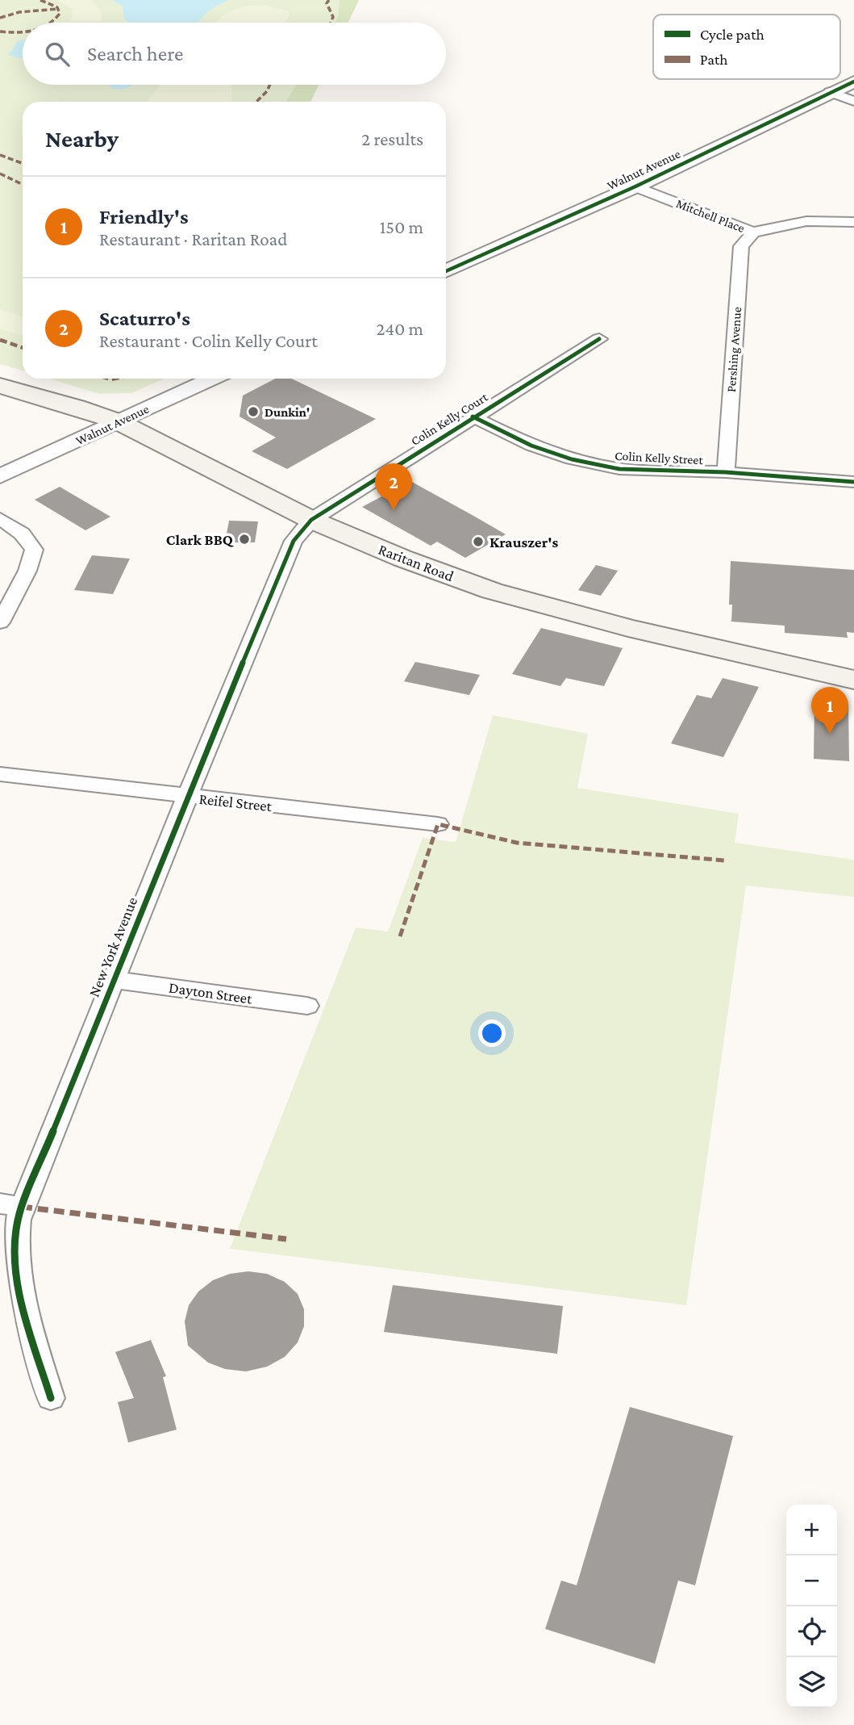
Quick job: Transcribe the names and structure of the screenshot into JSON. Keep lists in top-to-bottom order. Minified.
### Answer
{"streets":{"main road":["Raritan Road"],"street":["Walnut Avenue","Mitchell Place","Pershing Avenue","Colin Kelly Court","Colin Kelly Street","Reifel Street","New York Avenue","Dayton Street"]},"crossings":[["Walnut Avenue","Mitchell Place"],["Walnut Avenue","Raritan Road"],["Mitchell Place","Pershing Avenue"],["Pershing Avenue","Colin Kelly Street"],["Colin Kelly Court","Colin Kelly Street"],["Colin Kelly Court","Raritan Road"],["Colin Kelly Court","New York Avenue"],["Raritan Road","New York Avenue"],["Reifel Street","New York Avenue"],["New York Avenue","Dayton Street"]],"places":["Dunkin'","Clark BBQ","Krauszer's"],"legend":["Cycle path","Path"],"page":{"search":"Search here","heading":["Nearby","2 results"],"list":[{"mark":"1","name":"Friendly's","note":"Restaurant · Raritan Road","value":"150 m"},{"mark":"2","name":"Scaturro's","note":"Restaurant · Colin Kelly Court","value":"240 m"}],"pins":["2","1"],"map_buttons":["+","−"]}}
